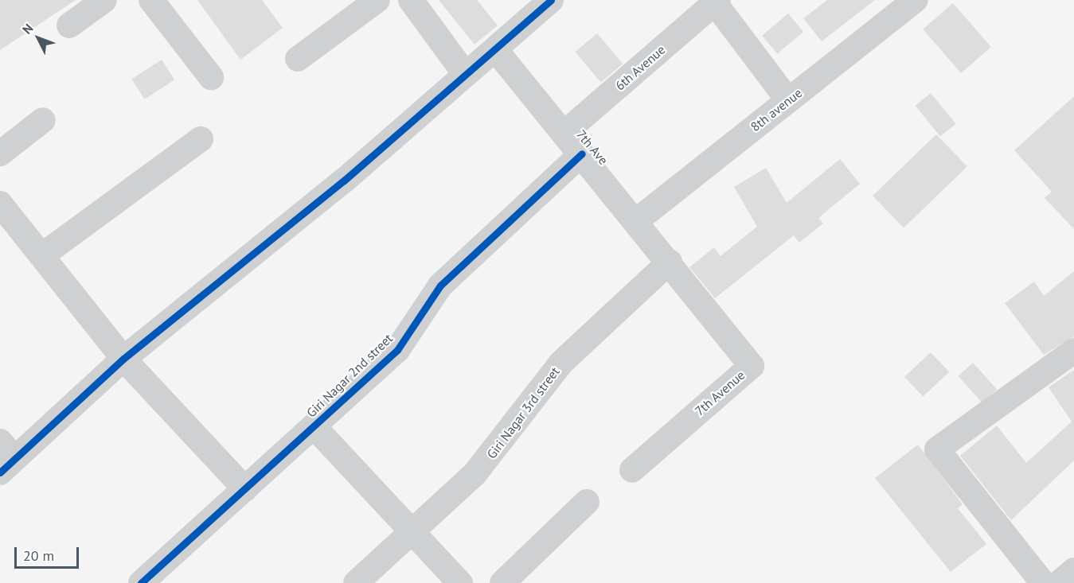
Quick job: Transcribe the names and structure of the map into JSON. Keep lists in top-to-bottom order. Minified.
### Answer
{"streets":{"street":["6th Avenue","8th avenue","7th Ave","Giri Nagar 2nd street","7th Avenue","Giri Nagar 3rd street"]},"crossings":[["6th Avenue","7th Ave"],["8th avenue","7th Ave"],["7th Ave","Giri Nagar 2nd street"],["7th Ave","7th Avenue"],["7th Ave","Giri Nagar 3rd street"],["7th Avenue","Giri Nagar 3rd street"]],"scale_bar":"20 m","north":"top left"}
